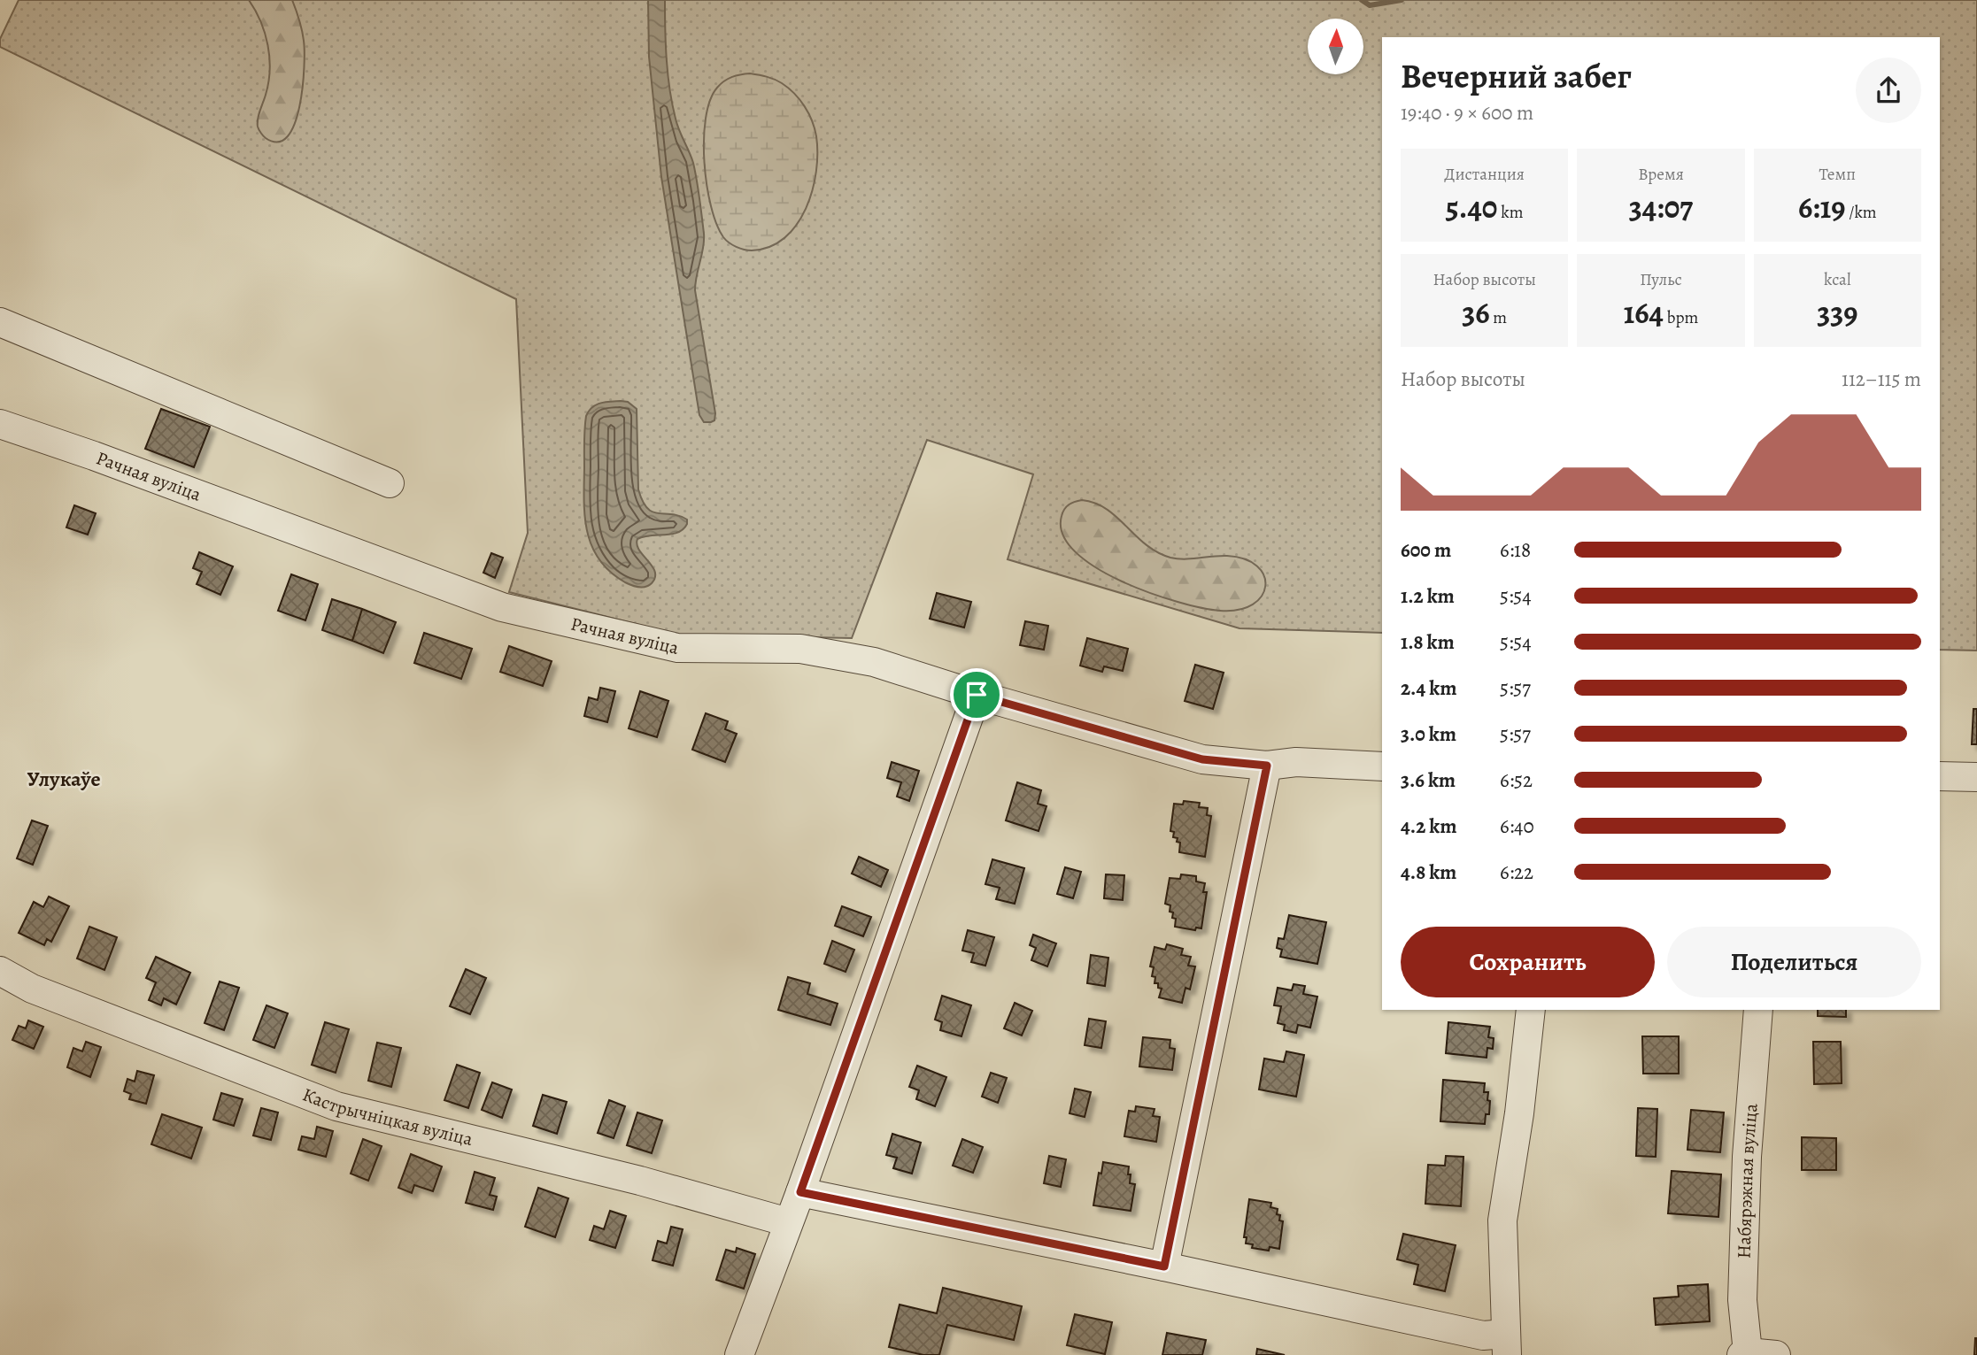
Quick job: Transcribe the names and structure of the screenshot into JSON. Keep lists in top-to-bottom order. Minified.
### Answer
{"streets":{"street":["Рачная вуліца","Кастрычніцкая вуліца","Набярэжная вуліца"]},"districts":["Улукаўе"],"north":"top","page":{"heading":["Вечерний забег","19:40 · 9 × 600 m"],"stats":[["Дистанция","5.40 km"],["Время","34:07"],["Темп","6:19 /km"],["Набор высоты","36 m"],["Пульс","164 bpm"],["kcal","339"]],"chart":["Набор высоты","112–115 m"],"list":[{"name":"600 m","note":"6:18"},{"name":"1.2 km","note":"5:54"},{"name":"1.8 km","note":"5:54"},{"name":"2.4 km","note":"5:57"},{"name":"3.0 km","note":"5:57"},{"name":"3.6 km","note":"6:52"},{"name":"4.2 km","note":"6:40"},{"name":"4.8 km","note":"6:22"}],"buttons":["Сохранить","Поделиться"]}}
